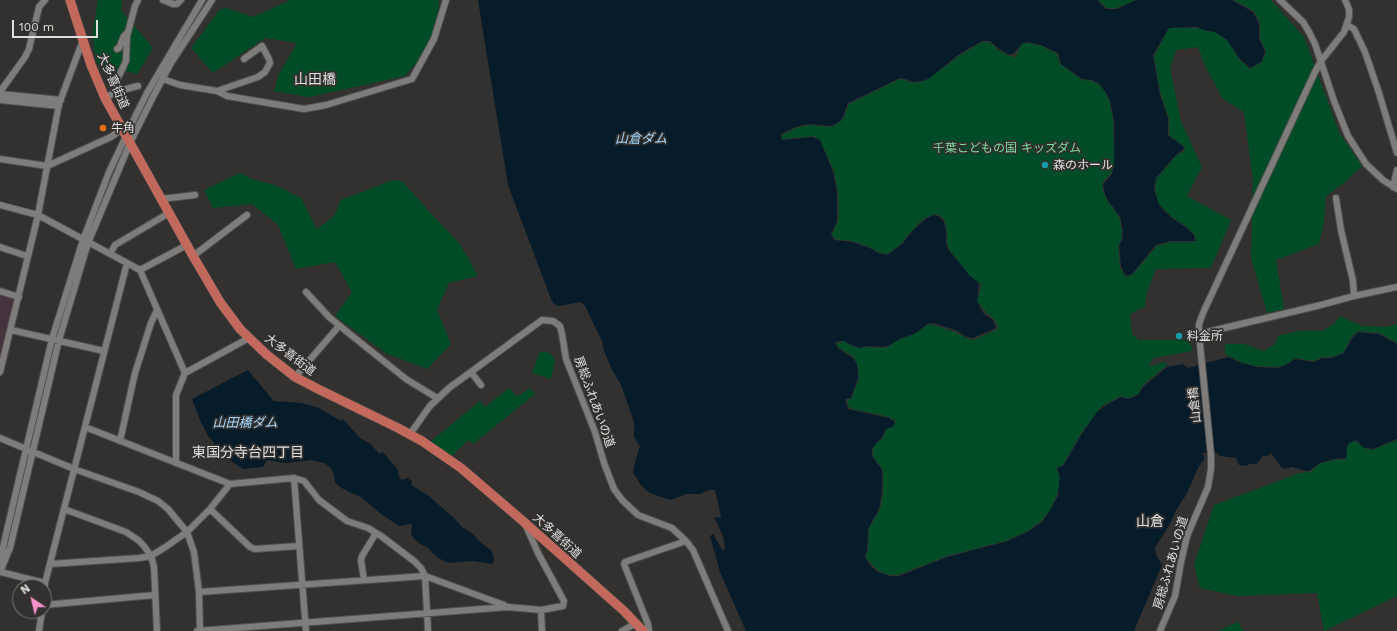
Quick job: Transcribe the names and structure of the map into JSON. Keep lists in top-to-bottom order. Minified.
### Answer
{"streets":{"highway":["大多喜街道"],"street":["房総ふれあいの道","山倉橋"]},"crossings":[["大多喜街道","房総ふれあいの道"],["房総ふれあいの道","山倉橋"]],"districts":["山田橋","東国分寺台四丁目","山倉"],"water":["山倉ダム","山田橋ダム"],"parks":["千葉こどもの国 キッズダム"],"places":["牛角","森のホール","料金所"],"scale_bar":"100 m","north":"top left"}
